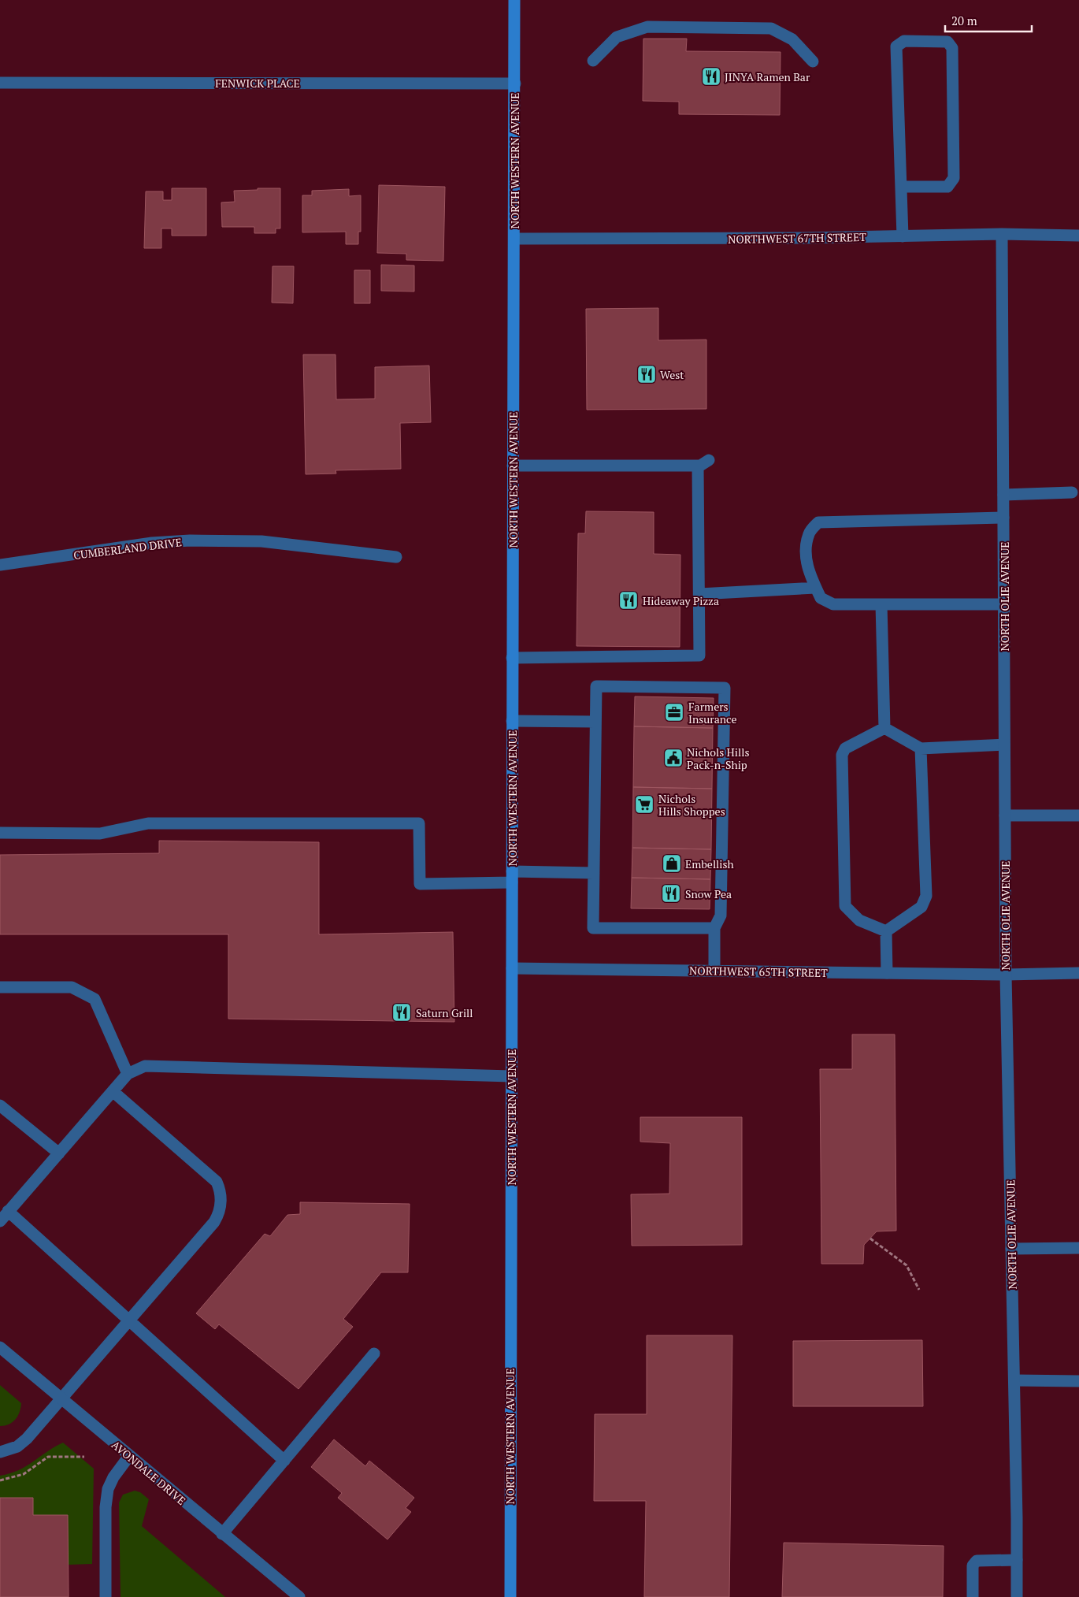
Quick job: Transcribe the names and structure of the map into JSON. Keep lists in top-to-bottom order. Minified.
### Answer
{"streets":{"main road":["NORTH WESTERN AVENUE"],"street":["FENWICK PLACE","NORTHWEST 67TH STREET","CUMBERLAND DRIVE","NORTH OLIE AVENUE","NORTHWEST 65TH STREET","AVONDALE DRIVE"]},"crossings":[["FENWICK PLACE","NORTH WESTERN AVENUE"],["NORTH WESTERN AVENUE","NORTHWEST 67TH STREET"],["NORTH WESTERN AVENUE","NORTHWEST 65TH STREET"],["NORTHWEST 67TH STREET","NORTH OLIE AVENUE"],["NORTH OLIE AVENUE","NORTHWEST 65TH STREET"]],"places":{"restaurant":["JINYA Ramen Bar","West","Hideaway Pizza","Snow Pea","Saturn Grill"],"office":["Farmers Insurance"],"public building":["Nichols Hills Pack-n-Ship"],"supermarket":["Nichols Hills Shoppes"],"shop":["Embellish"]},"scale_bar":"20 m"}
